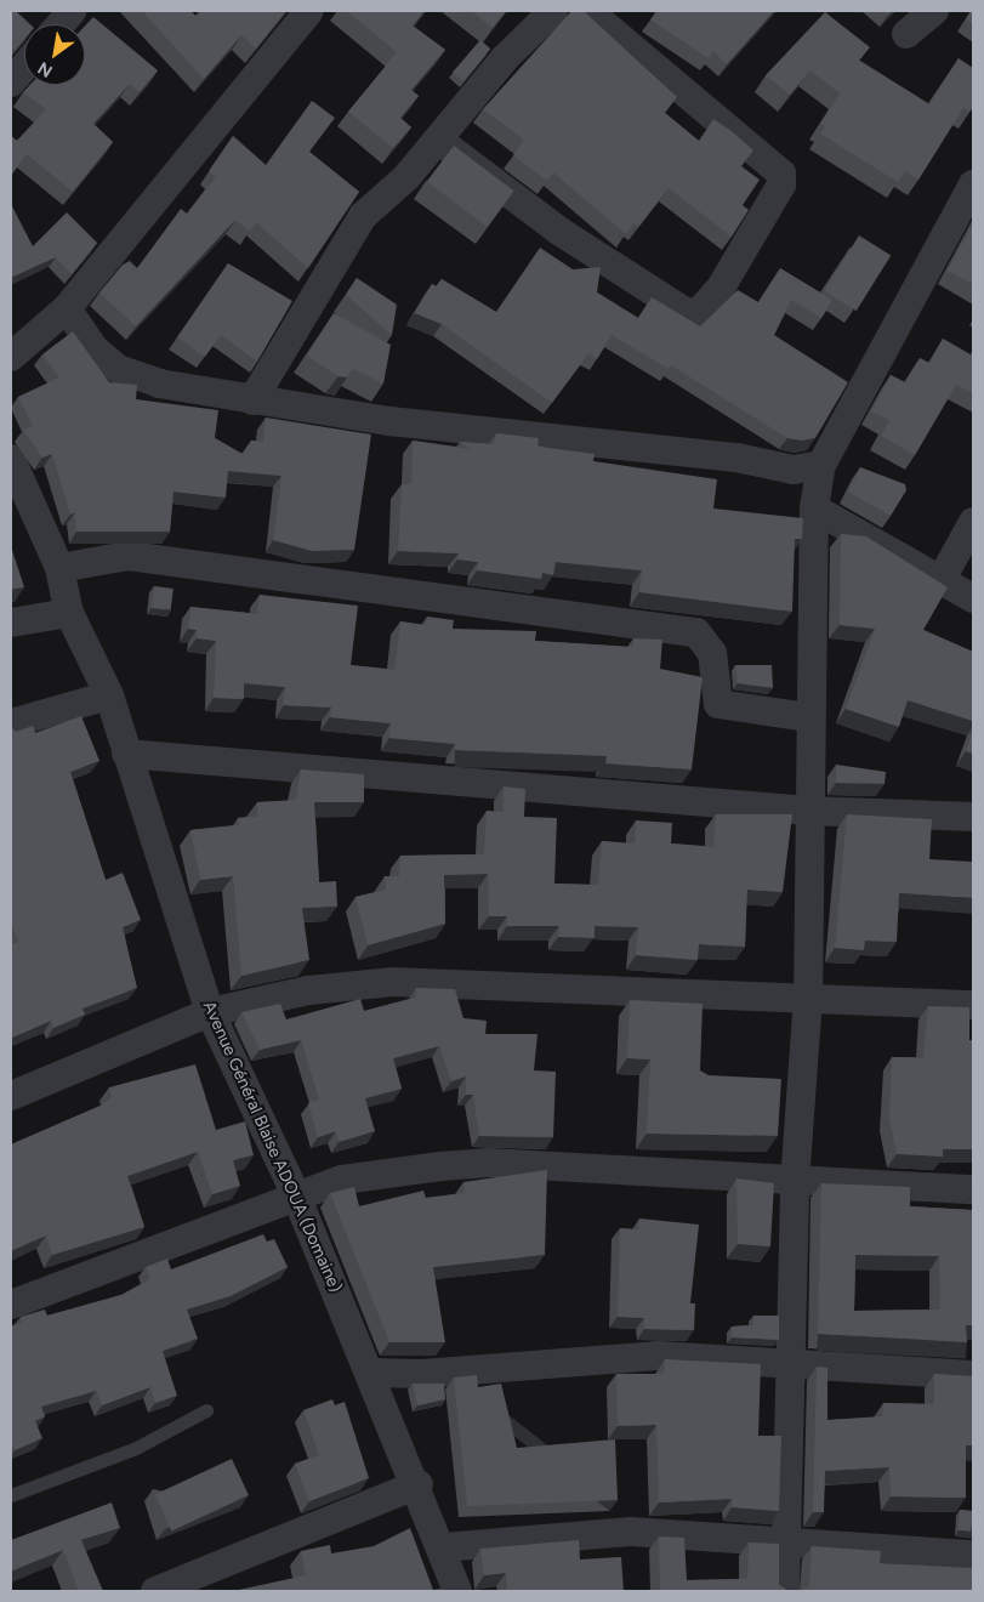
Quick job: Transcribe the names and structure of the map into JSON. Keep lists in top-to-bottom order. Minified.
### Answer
{"streets":{"street":["Avenue Général Blaise ADOUA (Domaine)"]},"north":"bottom left"}
